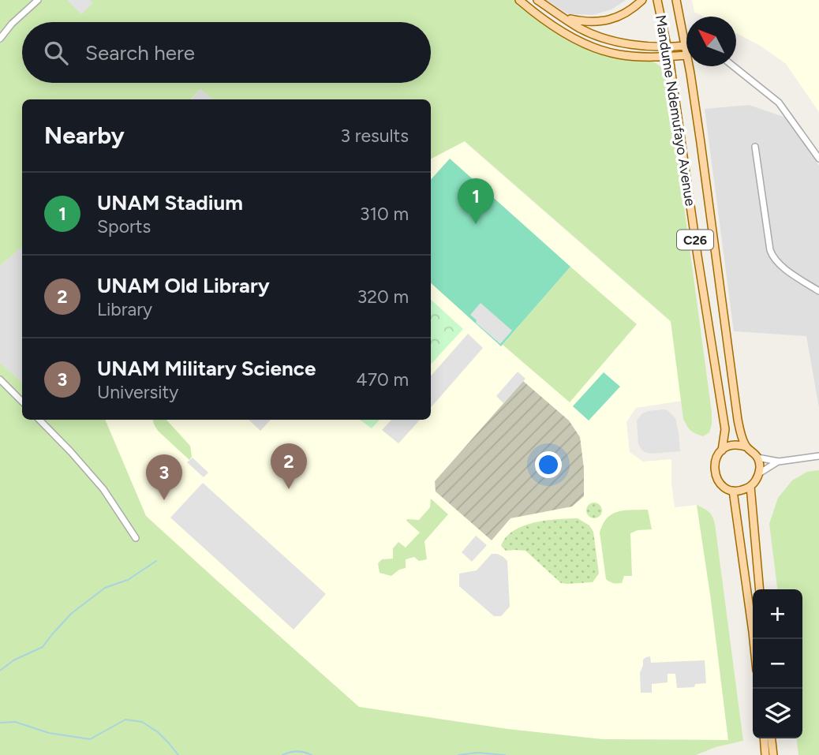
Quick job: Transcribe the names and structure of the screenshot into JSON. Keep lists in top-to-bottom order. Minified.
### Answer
{"streets":{"main road":["Mandume Ndemufayo Avenue","C26"]},"north":"top left","page":{"search":"Search here","heading":["Nearby","3 results"],"list":[{"mark":"1","name":"UNAM Stadium","note":"Sports","value":"310 m"},{"mark":"2","name":"UNAM Old Library","note":"Library","value":"320 m"},{"mark":"3","name":"UNAM Military Science","note":"University","value":"470 m"}],"pins":["1","2","3"],"map_buttons":["+","−"]}}
